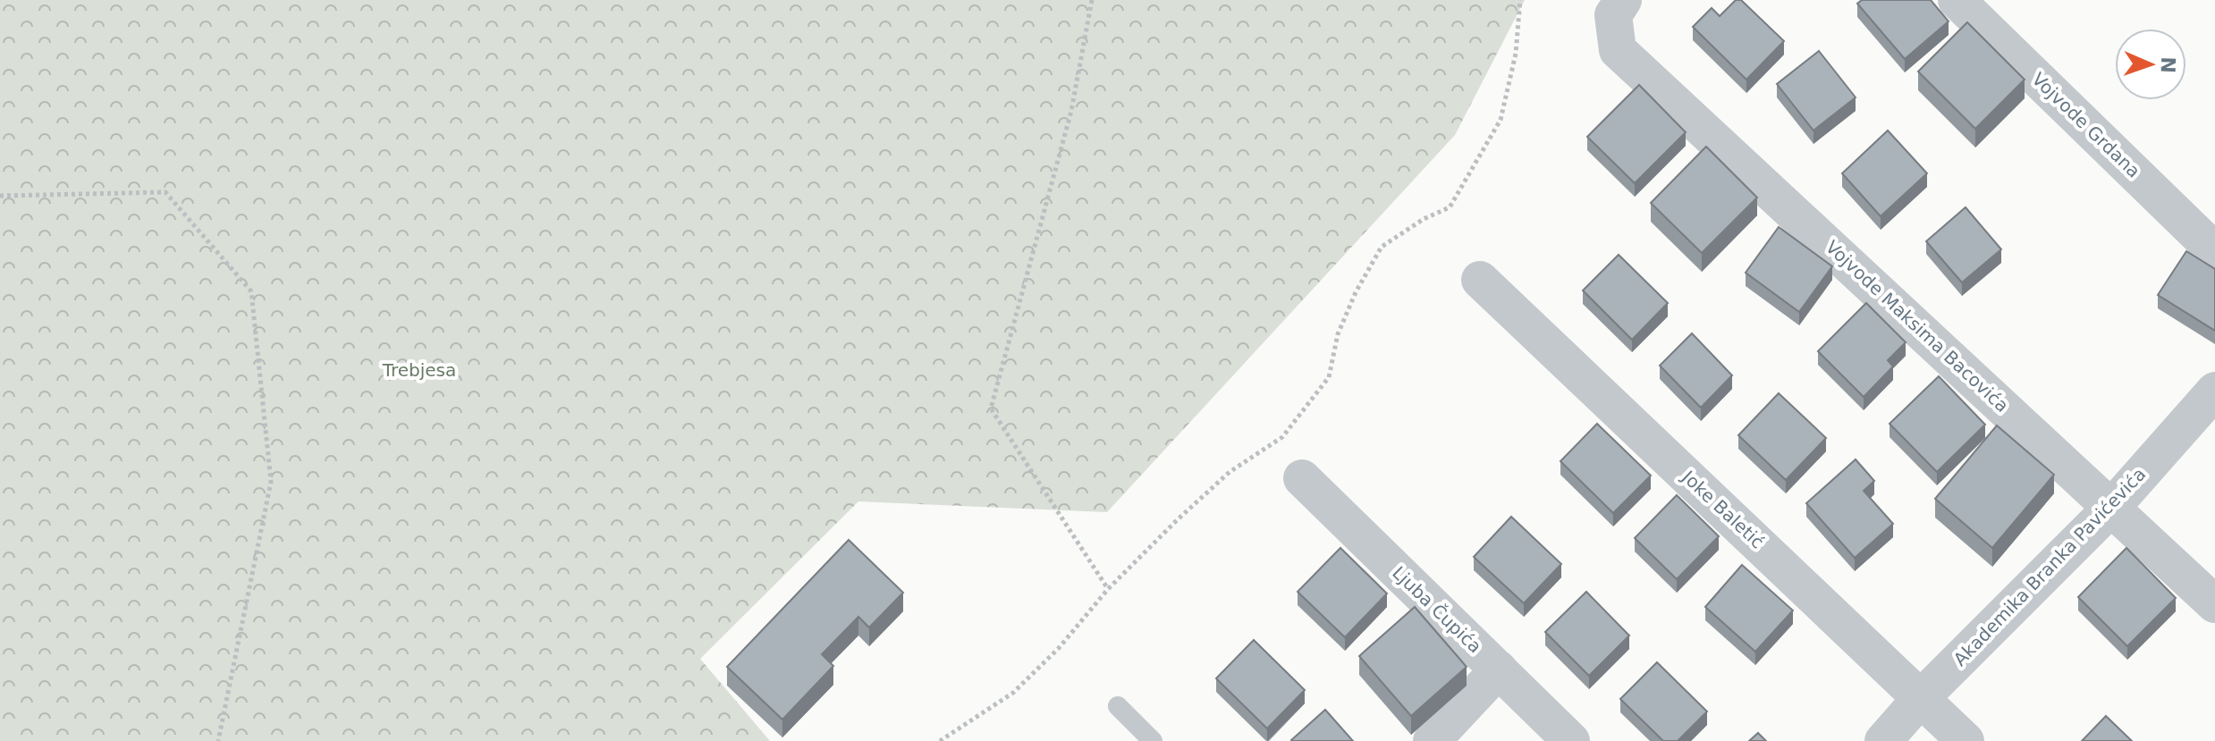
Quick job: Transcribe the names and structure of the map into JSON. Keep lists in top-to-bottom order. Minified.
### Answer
{"streets":{"street":["Vojvode Grdana","Vojvode Maksima Bacovića","Joke Baletić","Akademika Branka Pavićevića","Ljuba Čupića"]},"crossings":[["Vojvode Maksima Bacovića","Akademika Branka Pavićevića"],["Joke Baletić","Akademika Branka Pavićevića"]],"parks":["Trebjesa"],"north":"right"}
